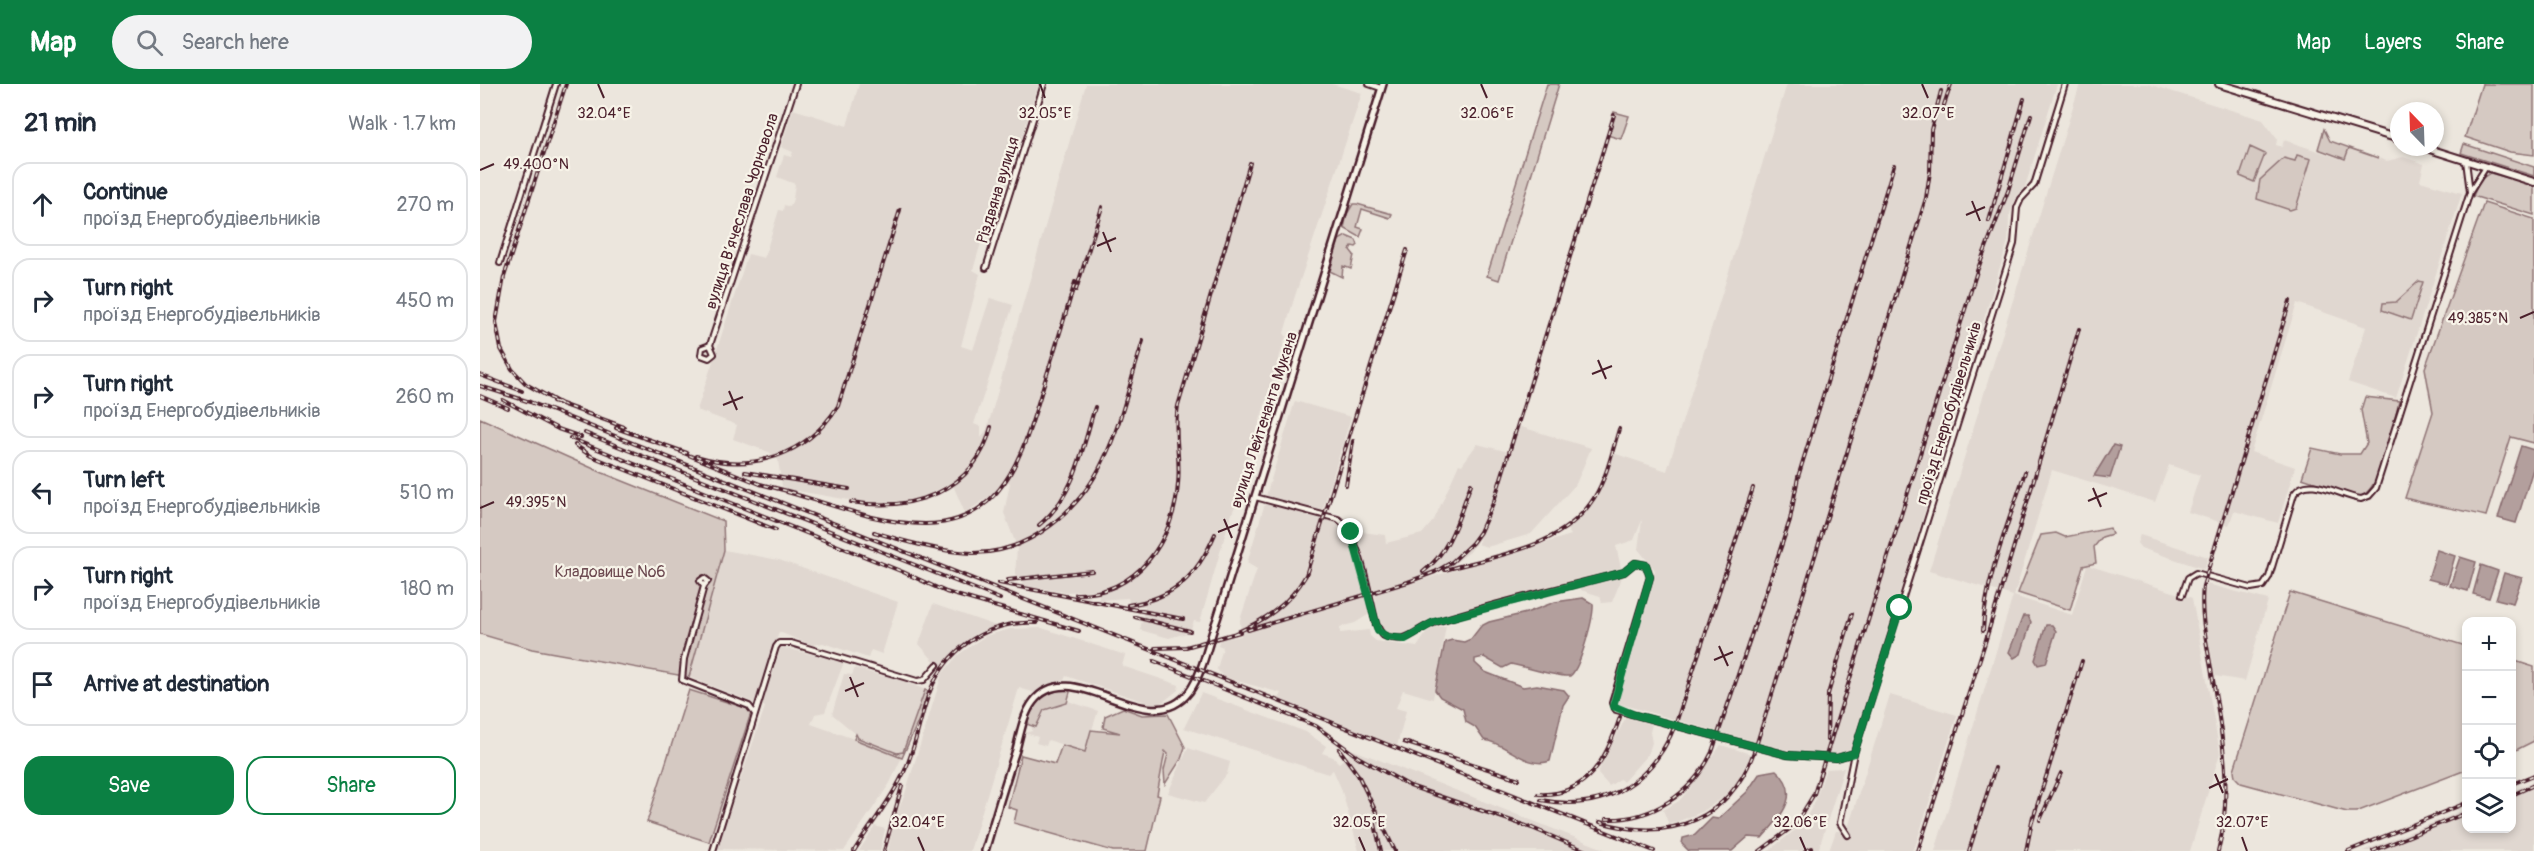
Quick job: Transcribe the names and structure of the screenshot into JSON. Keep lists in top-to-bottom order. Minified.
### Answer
{"streets":{"main road":["вулиця Лейтенанта Мукана"],"street":["Різдвяна вулиця","вулиця Вʼячеслава Чорновола","проїзд Енергобудівельників"]},"parks":["Кладовище №6"],"north":"top left","page":{"header":"Map","search":"Search here","nav":["Map","Layers","Share"],"heading":["21 min","Walk · 1.7 km"],"list":[["Continue","проїзд Енергобудівельників","270 m"],["Turn right","проїзд Енергобудівельників","450 m"],["Turn right","проїзд Енергобудівельників","260 m"],["Turn left","проїзд Енергобудівельників","510 m"],["Turn right","проїзд Енергобудівельників","180 m"],"Arrive at destination"],"map_buttons":["+","−"],"buttons":["Save","Share"]},"coordinates":["32.04°E","32.05°E","32.06°E","32.07°E","49.400°N","49.385°N","49.395°N"]}
